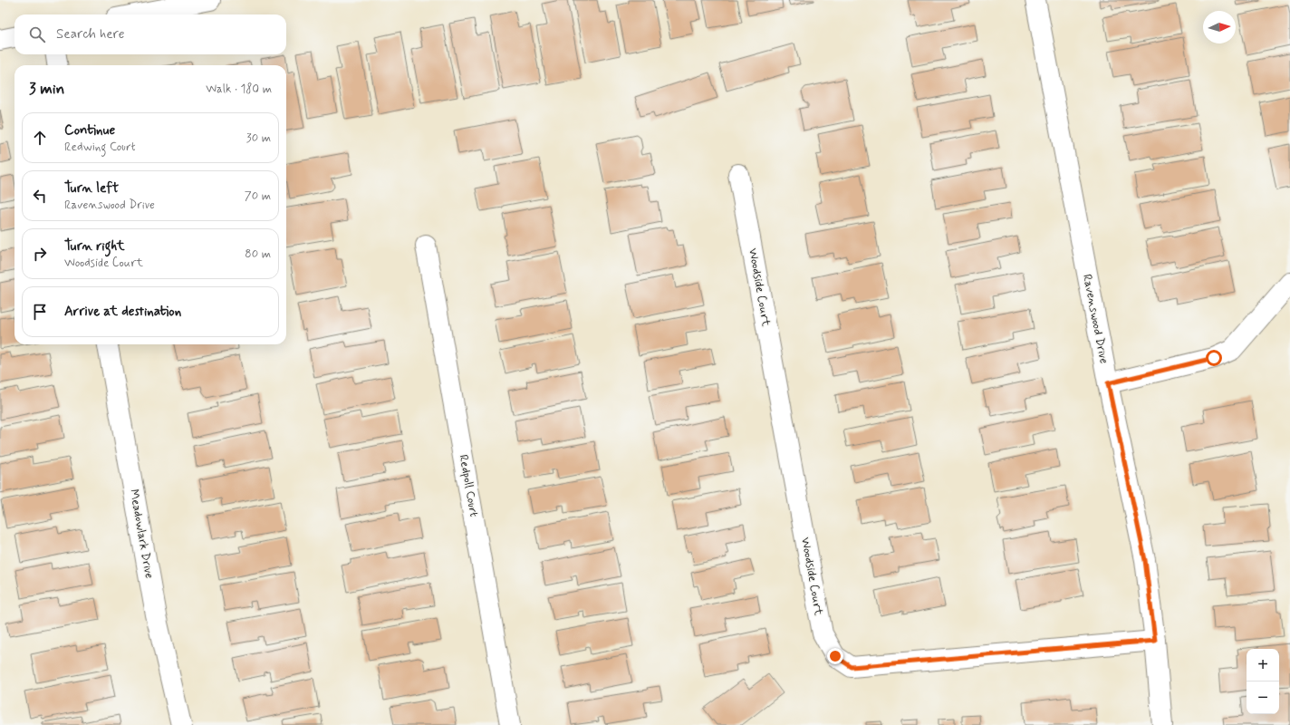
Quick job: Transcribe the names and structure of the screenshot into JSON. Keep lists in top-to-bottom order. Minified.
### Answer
{"streets":{"street":["Woodside Court","Ravenswood Drive","Redpoll Court","Meadowlark Drive"]},"crossings":[["Woodside Court","Ravenswood Drive"]],"north":"right","page":{"search":"Search here","heading":["3 min","Walk · 180 m"],"list":[["Continue","Redwing Court","30 m"],["Turn left","Ravenswood Drive","70 m"],["Turn right","Woodside Court","80 m"],"Arrive at destination"],"map_buttons":["+","−"]}}
